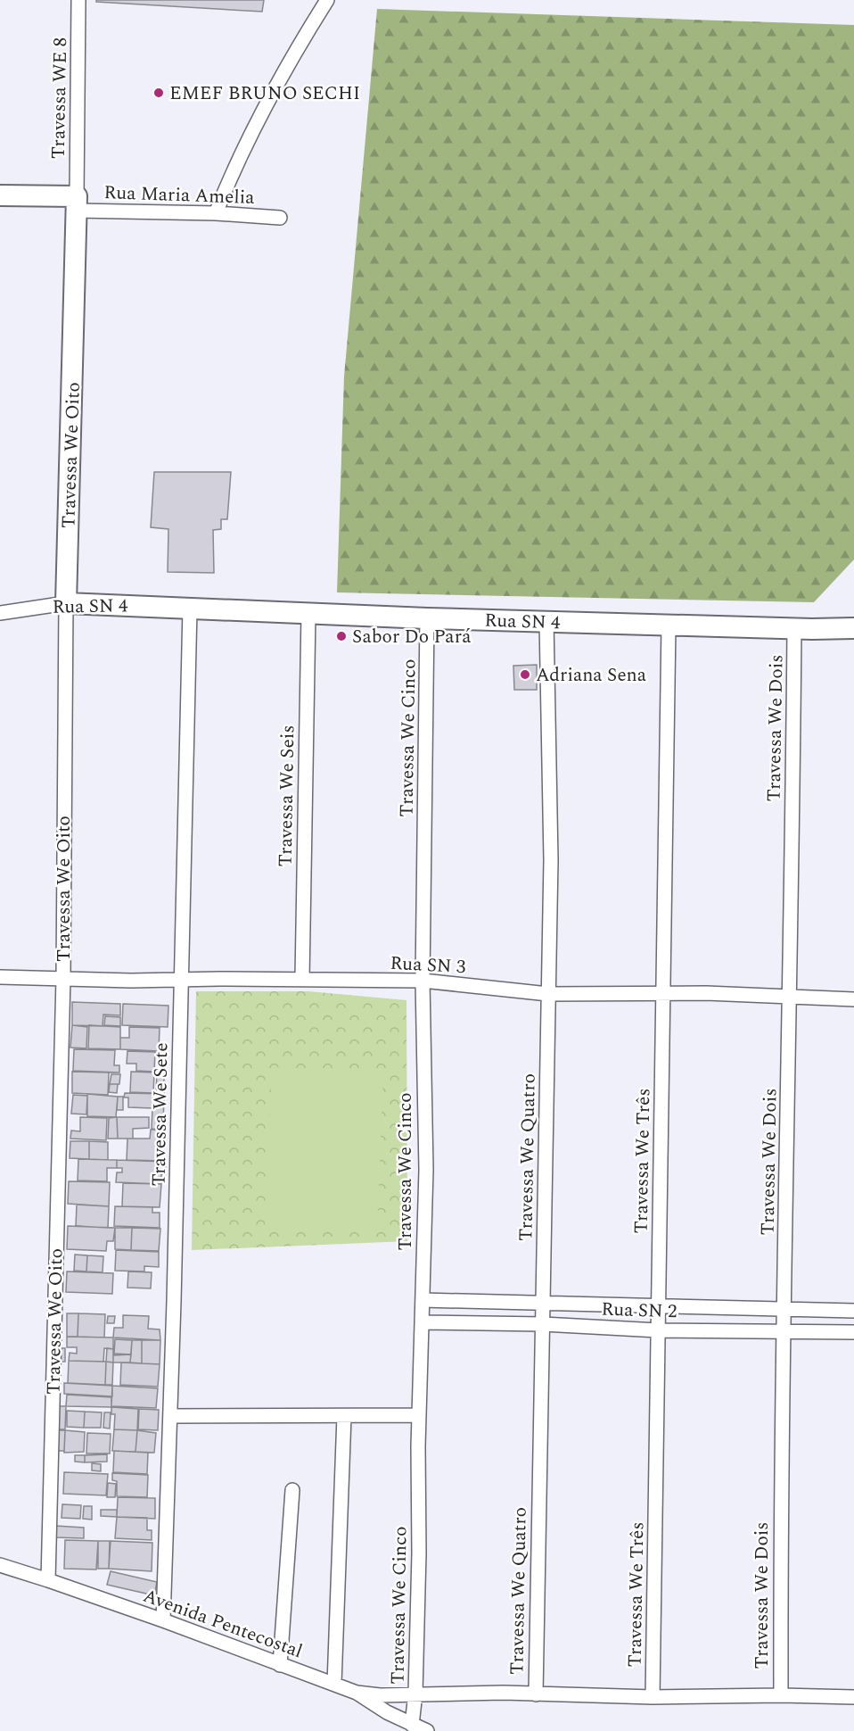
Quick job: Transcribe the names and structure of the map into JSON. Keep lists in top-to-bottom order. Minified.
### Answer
{"streets":{"main road":["Travessa We Oito","Rua SN 4"],"street":["Travessa WE 8","Rua Maria Amelia","Travessa We Dois","Travessa We Cinco","Travessa We Seis","Rua SN 3","Travessa We Sete","Travessa We Quatro","Travessa We Três","Rua SN 2","Avenida Pentecostal"]},"crossings":[["Travessa WE 8","Rua Maria Amelia"],["Travessa WE 8","Travessa We Oito"],["Rua Maria Amelia","Travessa We Oito"],["Travessa We Oito","Rua SN 4"],["Travessa We Oito","Rua SN 3"],["Travessa We Oito","Avenida Pentecostal"],["Rua SN 4","Travessa We Dois"],["Rua SN 4","Travessa We Cinco"],["Rua SN 4","Travessa We Seis"],["Rua SN 4","Travessa We Sete"],["Rua SN 4","Travessa We Quatro"],["Rua SN 4","Travessa We Três"],["Travessa We Dois","Rua SN 3"],["Travessa We Dois","Rua SN 2"],["Travessa We Cinco","Rua SN 3"],["Travessa We Cinco","Rua SN 2"],["Travessa We Cinco","Avenida Pentecostal"],["Travessa We Seis","Rua SN 3"],["Rua SN 3","Travessa We Sete"],["Rua SN 3","Travessa We Quatro"],["Rua SN 3","Travessa We Três"],["Travessa We Sete","Avenida Pentecostal"],["Travessa We Quatro","Rua SN 2"],["Travessa We Três","Rua SN 2"]],"places":["EMEF BRUNO SECHI","Sabor Do Pará","Adriana Sena"]}
